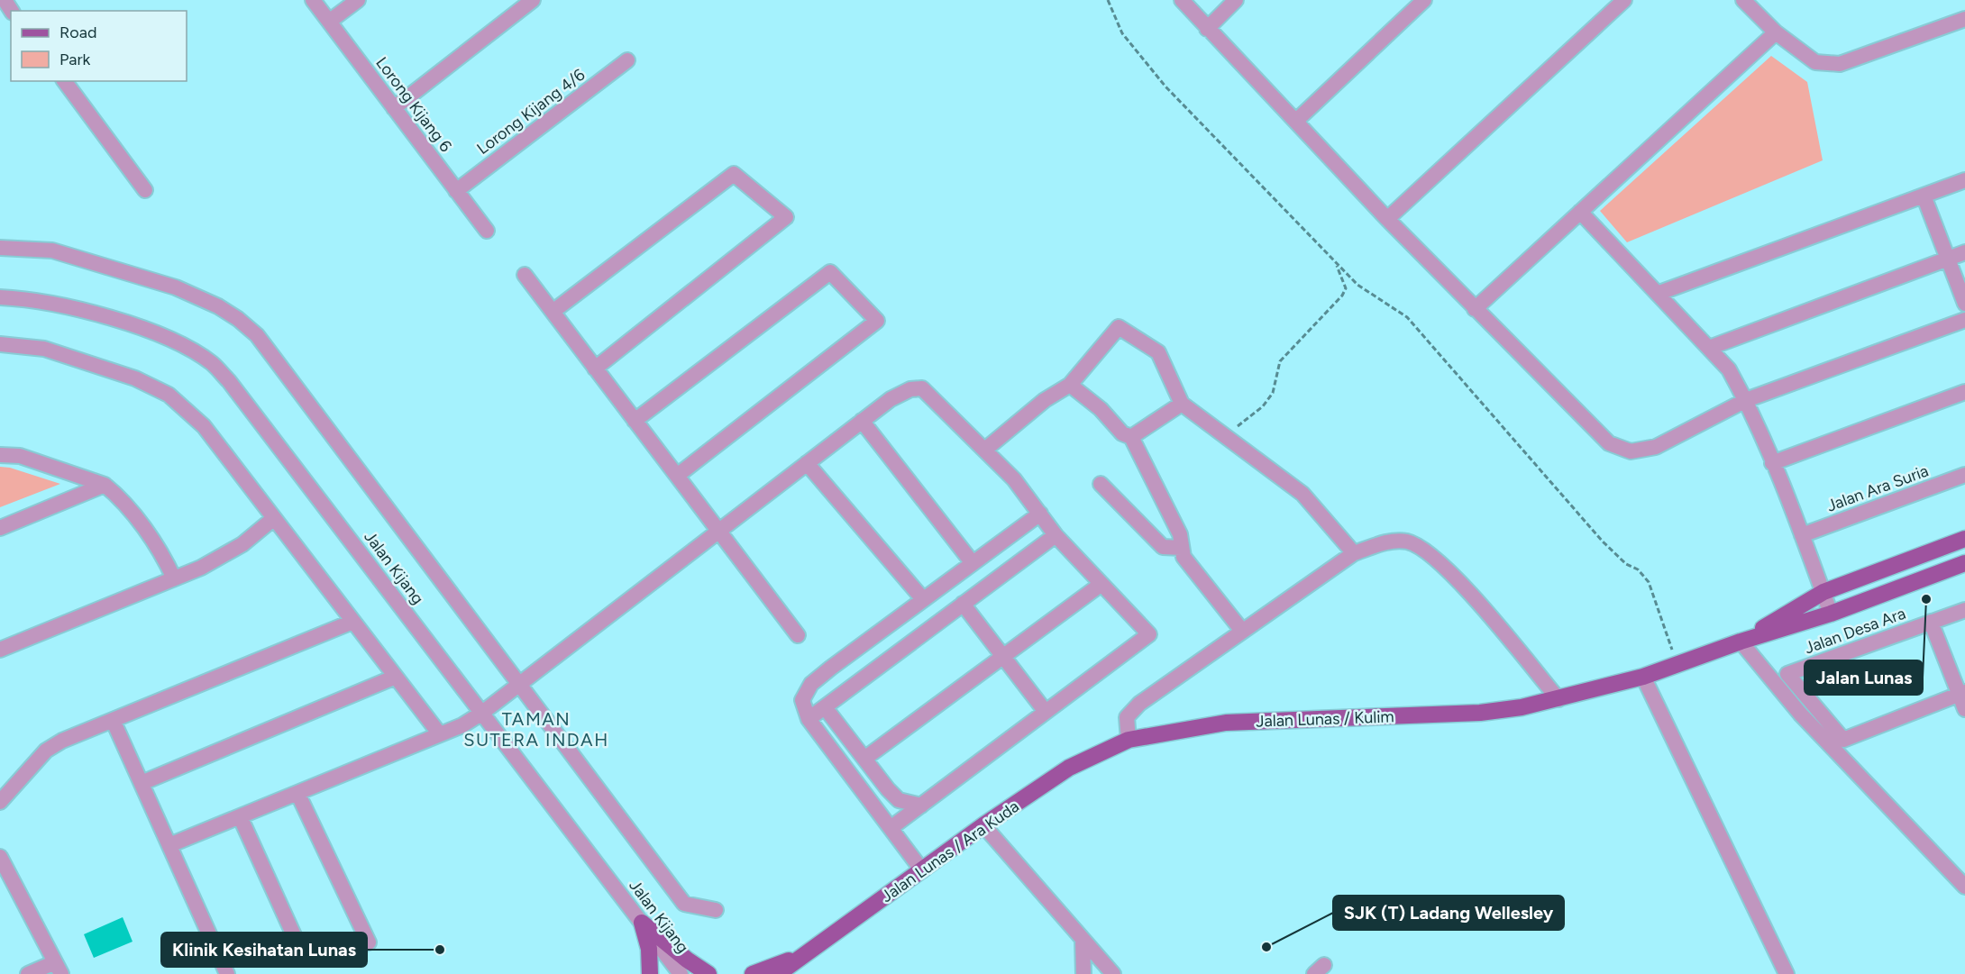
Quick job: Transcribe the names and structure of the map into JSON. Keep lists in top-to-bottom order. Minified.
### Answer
{"streets":{"main road":["Jalan Lunas / Kulim","Jalan Lunas / Ara Kuda"],"street":["Lorong Kijang 6","Lorong Kijang 4/6","Jalan Ara Suria","Jalan Kijang","Jalan Desa Ara"]},"crossings":[["Lorong Kijang 6","Lorong Kijang 4/6"],["Jalan Lunas / Kulim","Jalan Lunas / Ara Kuda"]],"districts":["TAMAN SUTERA INDAH"],"places":["Jalan Lunas","SJK (T) Ladang Wellesley","Klinik Kesihatan Lunas"],"legend":["Road","Park"]}
